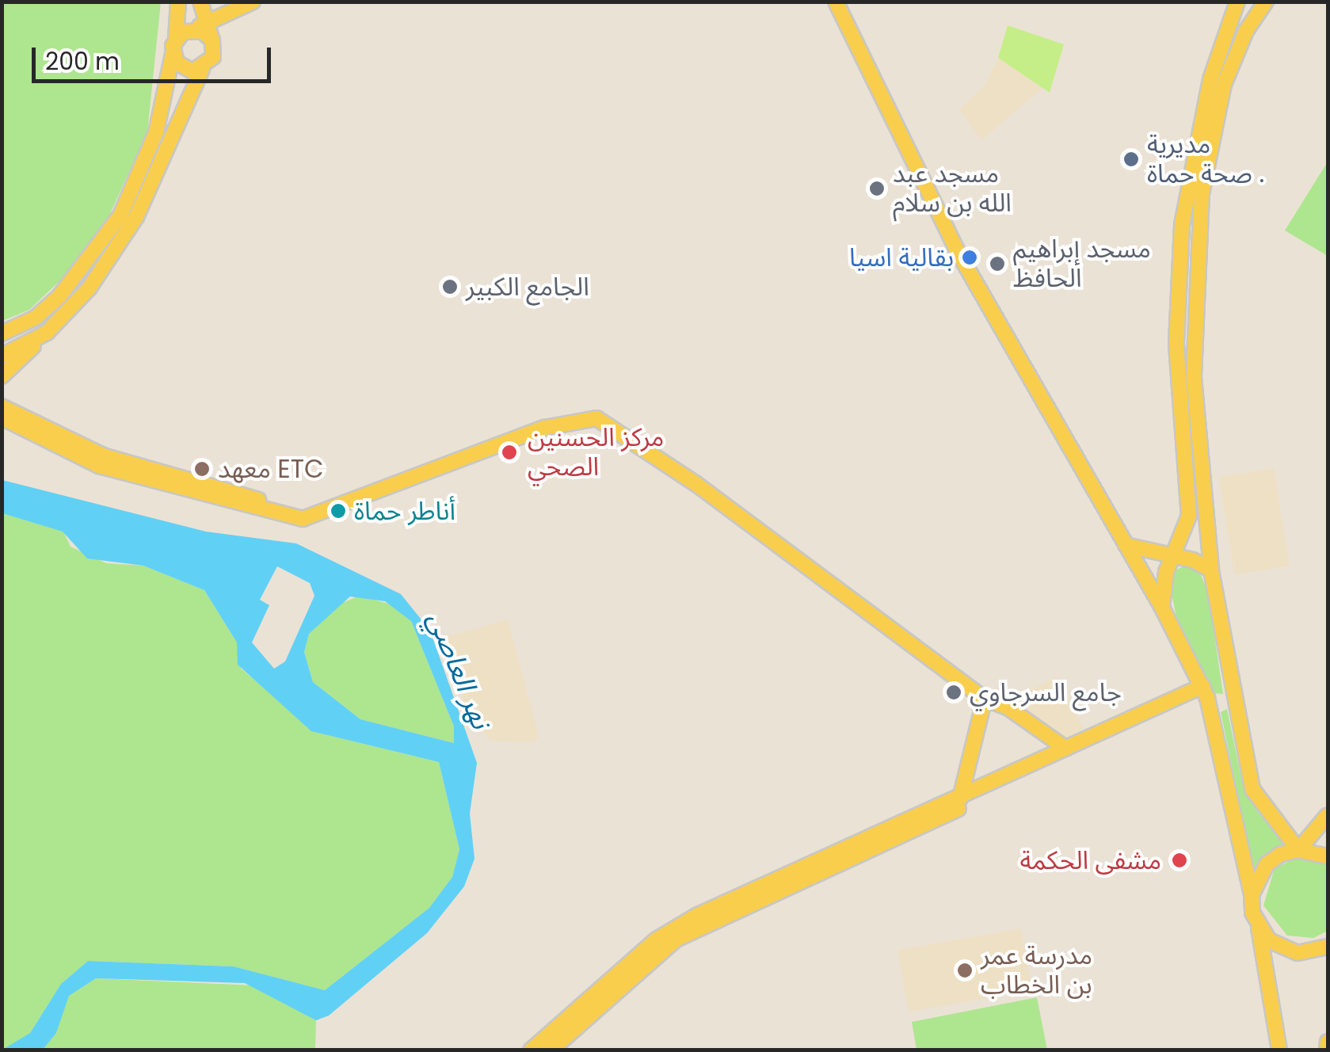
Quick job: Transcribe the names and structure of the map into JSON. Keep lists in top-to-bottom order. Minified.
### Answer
{"water":["نهر العاصي"],"places":["مديرية صحة حماة .","مسجد عبد الله بن سلام","بقالية اسيا","مسجد إبراهيم الحافظ","الجامع الكبير","مركز الحسنين الصحي","معهد ETC","أناطر حماة","جامع السرجاوي","مشفى الحكمة","مدرسة عمر بن الخطاب"],"scale_bar":"200 m"}
